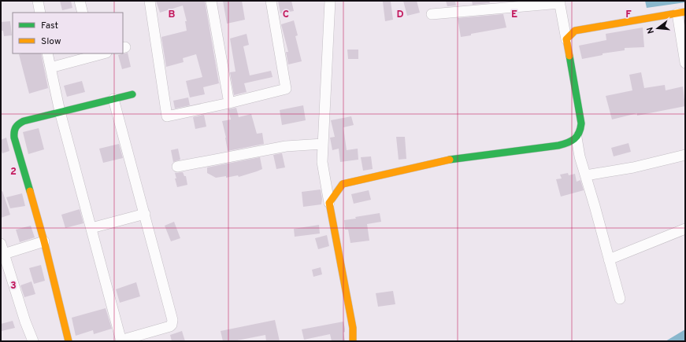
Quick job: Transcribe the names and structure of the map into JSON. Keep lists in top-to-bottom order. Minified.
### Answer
{"legend":["Fast","Slow"],"north":"left","grid":{"columns":["B","C","D","E","F"],"rows":["2","3"]}}
